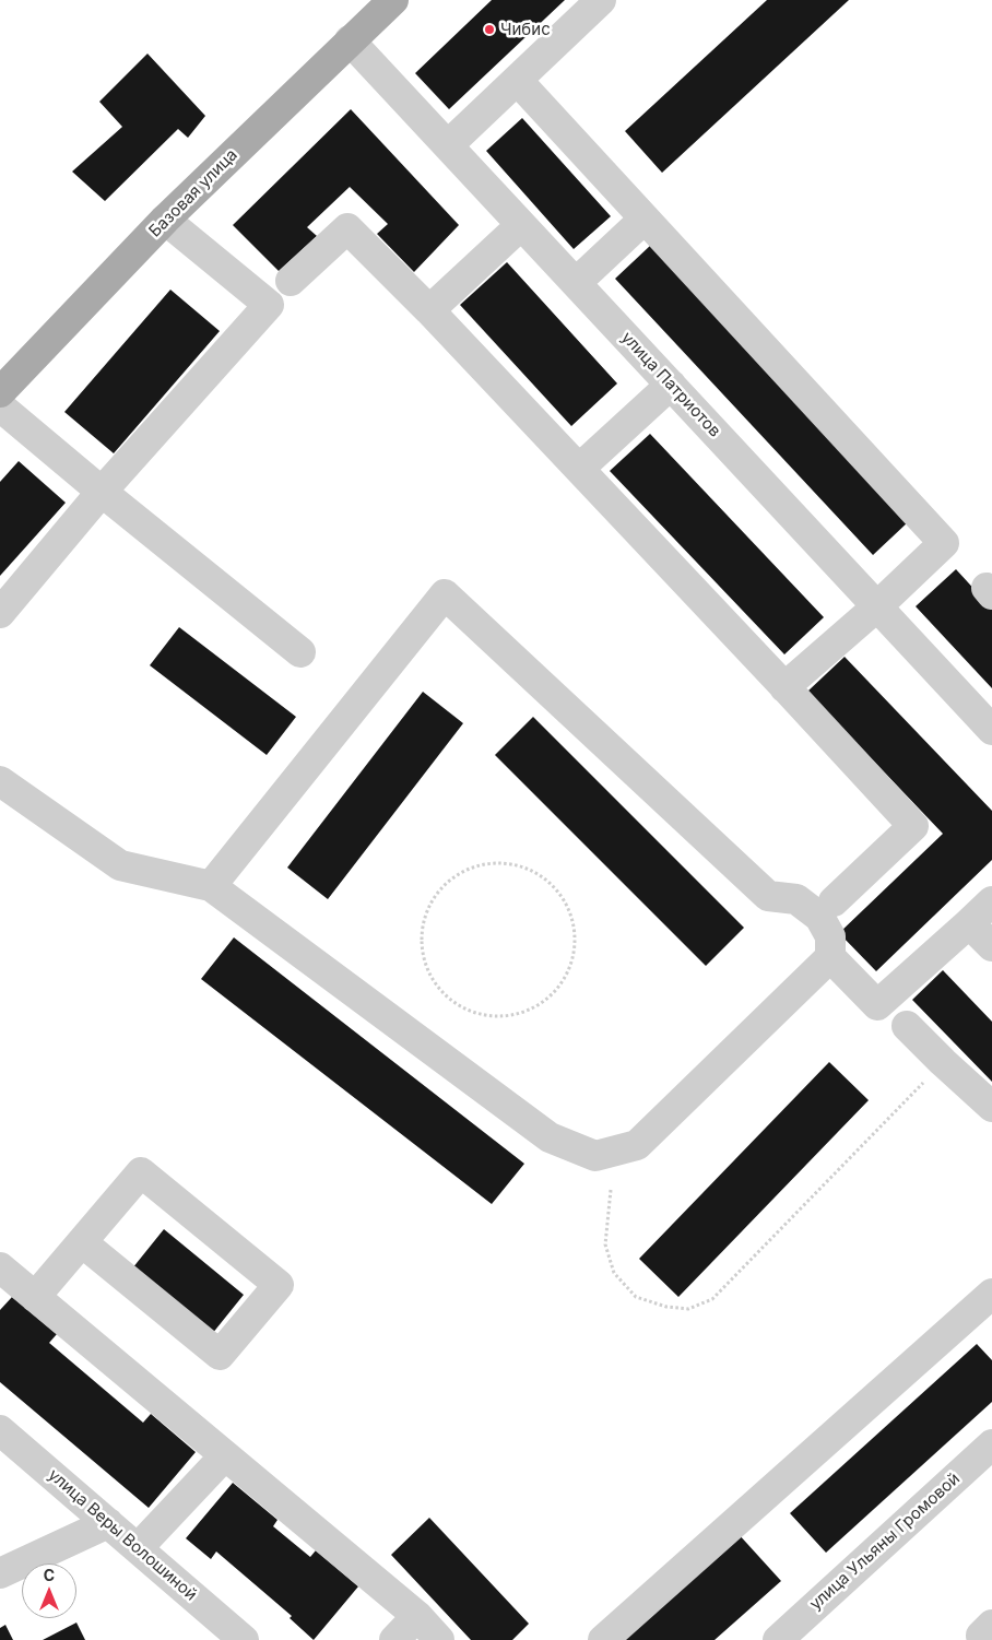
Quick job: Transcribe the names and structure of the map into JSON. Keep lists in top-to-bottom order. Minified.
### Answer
{"streets":{"main road":["Базовая улица"],"street":["улица Патриотов","улица Веры Волошиной","улица Ульяны Громовой"]},"crossings":[["Базовая улица","улица Патриотов"]],"places":["Чибис"],"north":"top"}
